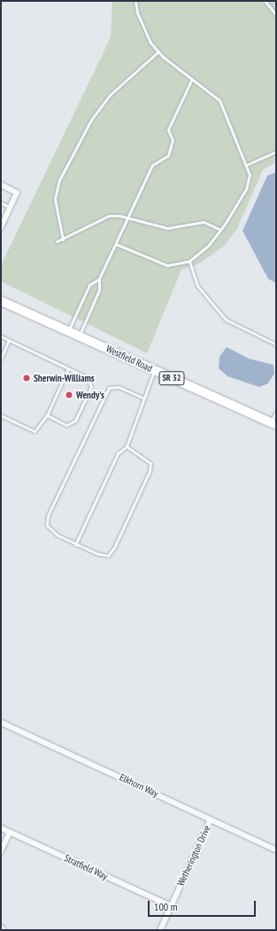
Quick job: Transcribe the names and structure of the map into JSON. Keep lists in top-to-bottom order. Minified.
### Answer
{"streets":{"main road":["Westfield Road","SR 32"],"street":["Elkhorn Way","Wetherington Drive","Stratfield Way"]},"crossings":[["Elkhorn Way","Wetherington Drive"],["Wetherington Drive","Stratfield Way"]],"places":["Sherwin-Williams","Wendy's"],"scale_bar":"100 m"}
